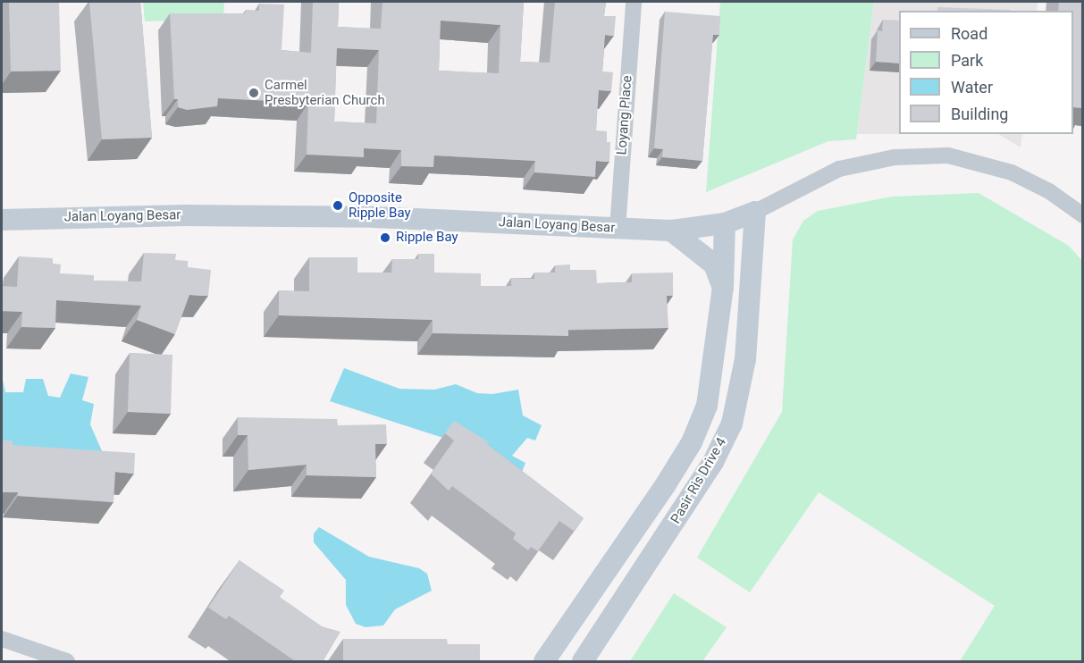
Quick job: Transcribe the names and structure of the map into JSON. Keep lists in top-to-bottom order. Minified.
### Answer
{"streets":{"street":["Loyang Place","Jalan Loyang Besar","Pasir Ris Drive 4"]},"crossings":[["Loyang Place","Jalan Loyang Besar"],["Jalan Loyang Besar","Pasir Ris Drive 4"]],"places":["Carmel Presbyterian Church","Opposite Ripple Bay","Ripple Bay"],"legend":["Road","Park","Water","Building"]}
